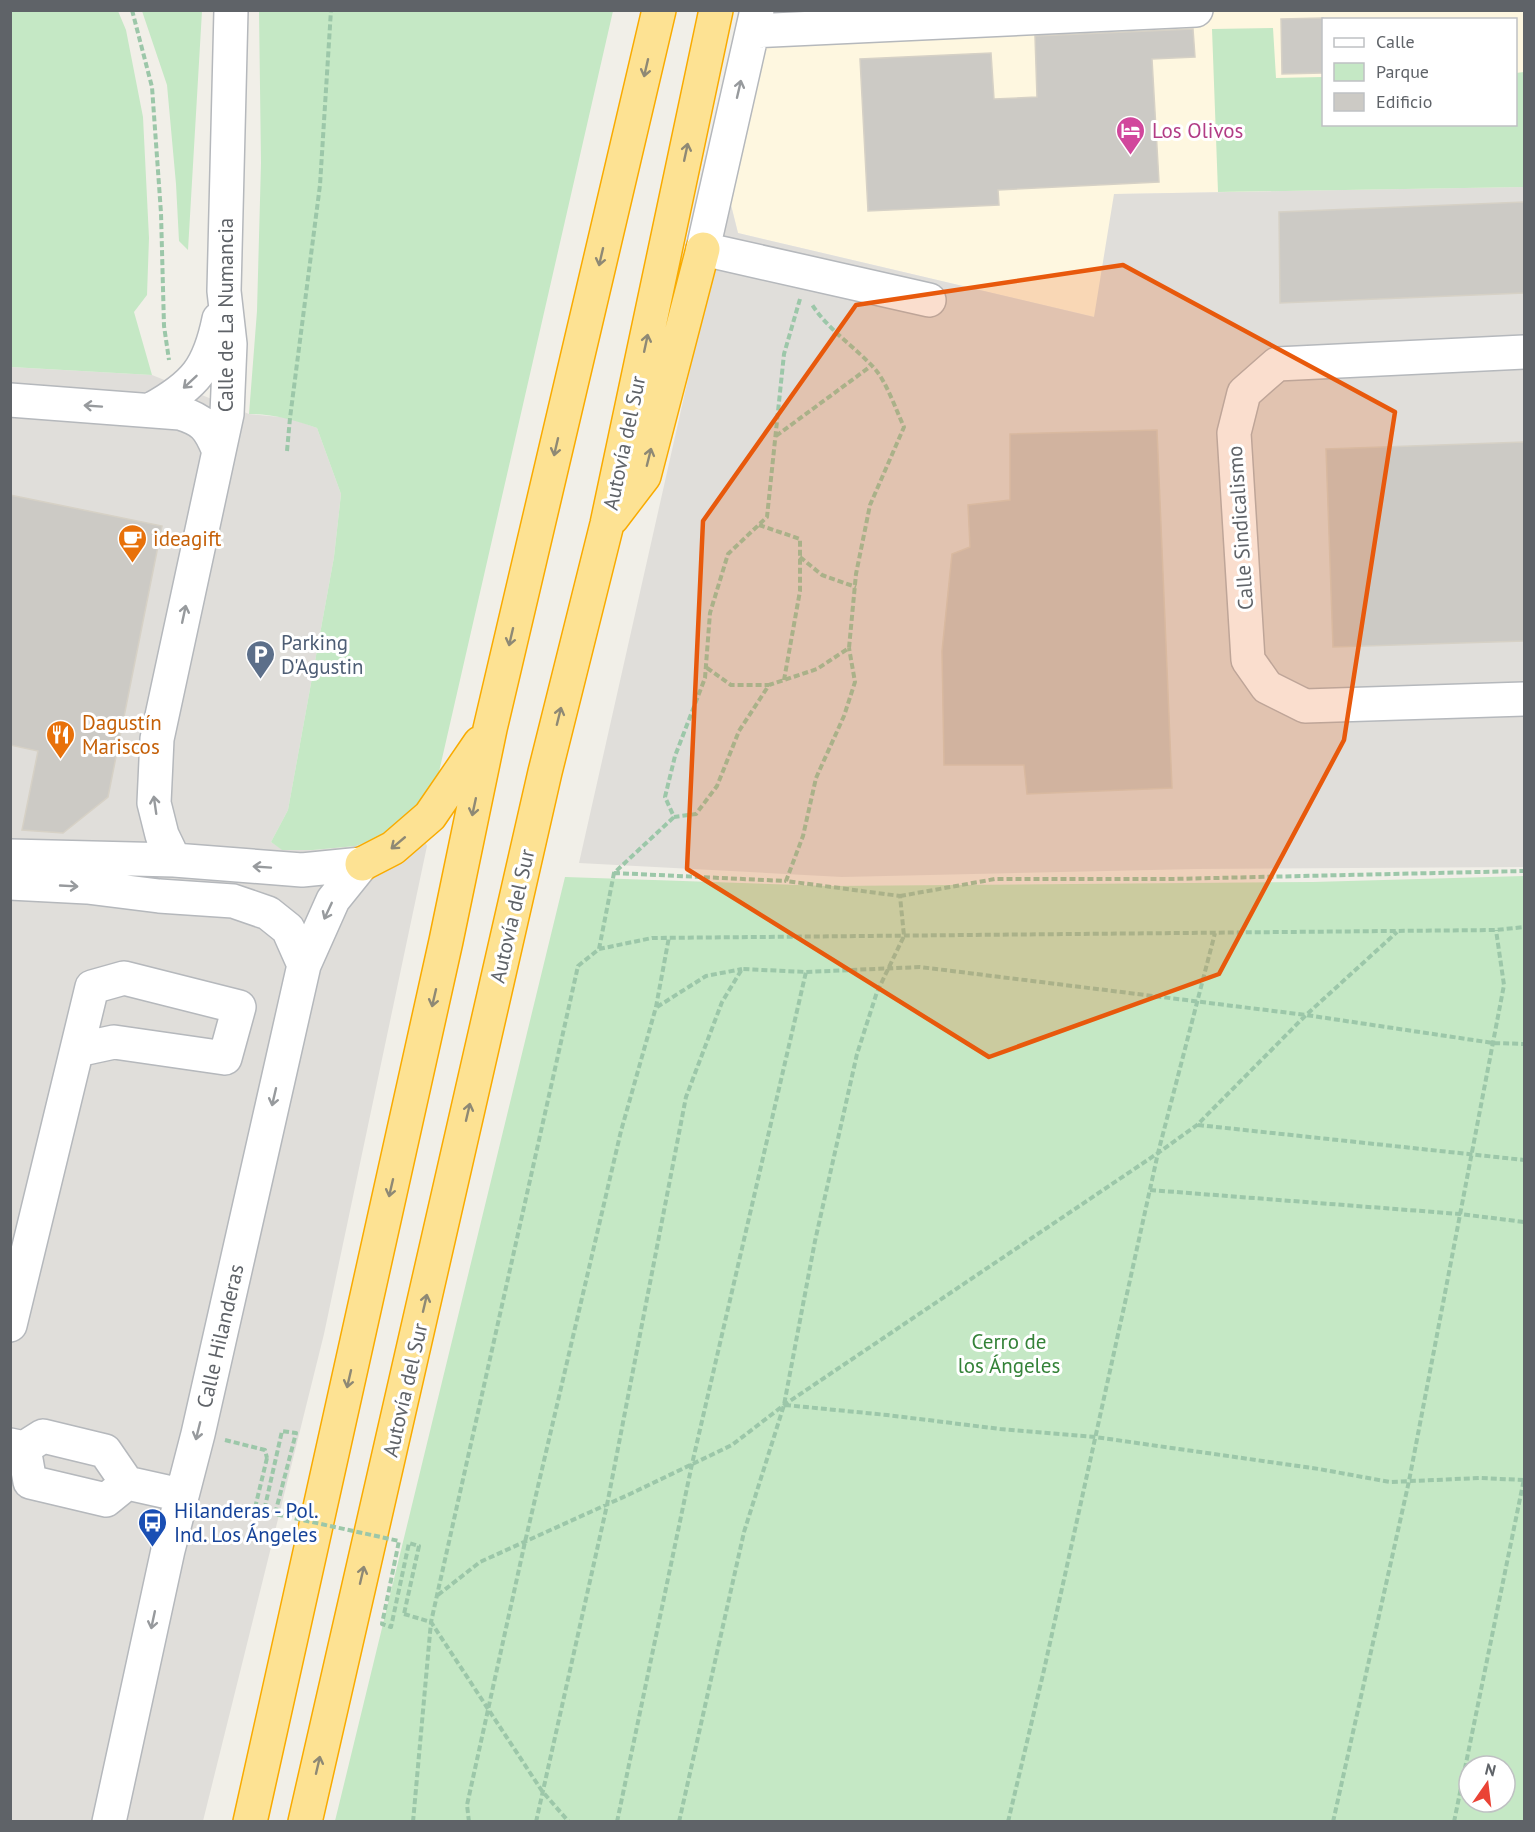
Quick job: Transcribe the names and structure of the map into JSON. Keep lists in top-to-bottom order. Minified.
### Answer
{"streets":{"highway":["Autovía del Sur"],"street":["Calle de La Numancia","Calle Sindicalismo","Calle Hilanderas"]},"one_way":["Calle de La Numancia"],"parks":["Cerro de los Ángeles"],"places":{"hotel":["Los Olivos"],"cafe":["ideagift"],"parking":["Parking D'Agustin"],"restaurant":["Dagustín Mariscos"],"bus stop":["Hilanderas - Pol. Ind. Los Ángeles"]},"legend":["Calle","Parque","Edificio"],"north":"top"}
